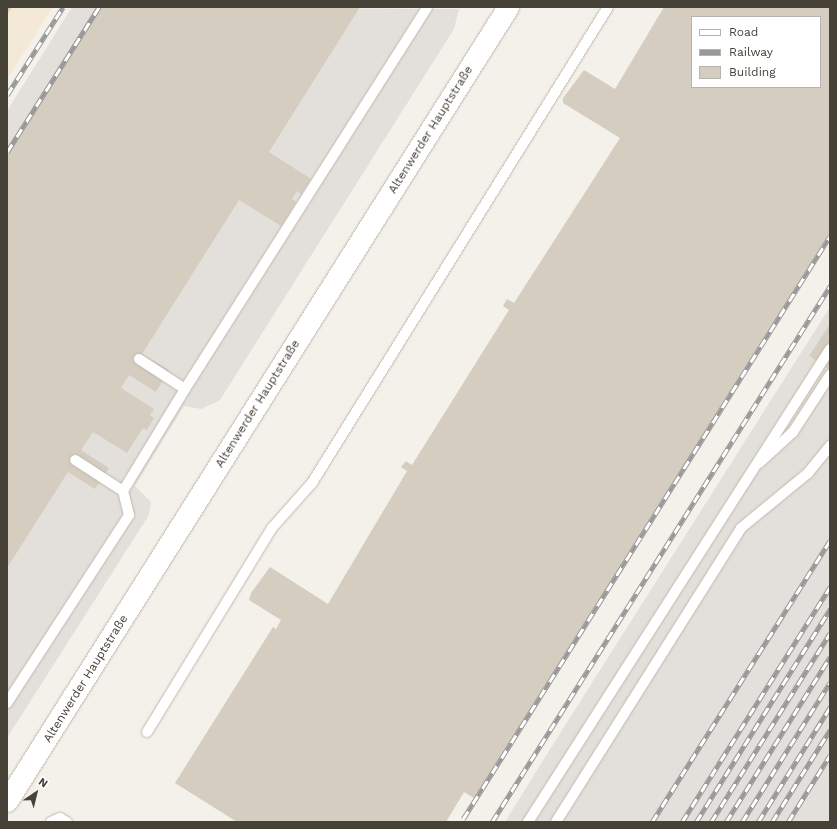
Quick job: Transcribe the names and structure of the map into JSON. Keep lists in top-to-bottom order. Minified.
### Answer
{"streets":{"street":["Altenwerder Hauptstraße"]},"legend":["Road","Railway","Building"],"north":"top right"}
